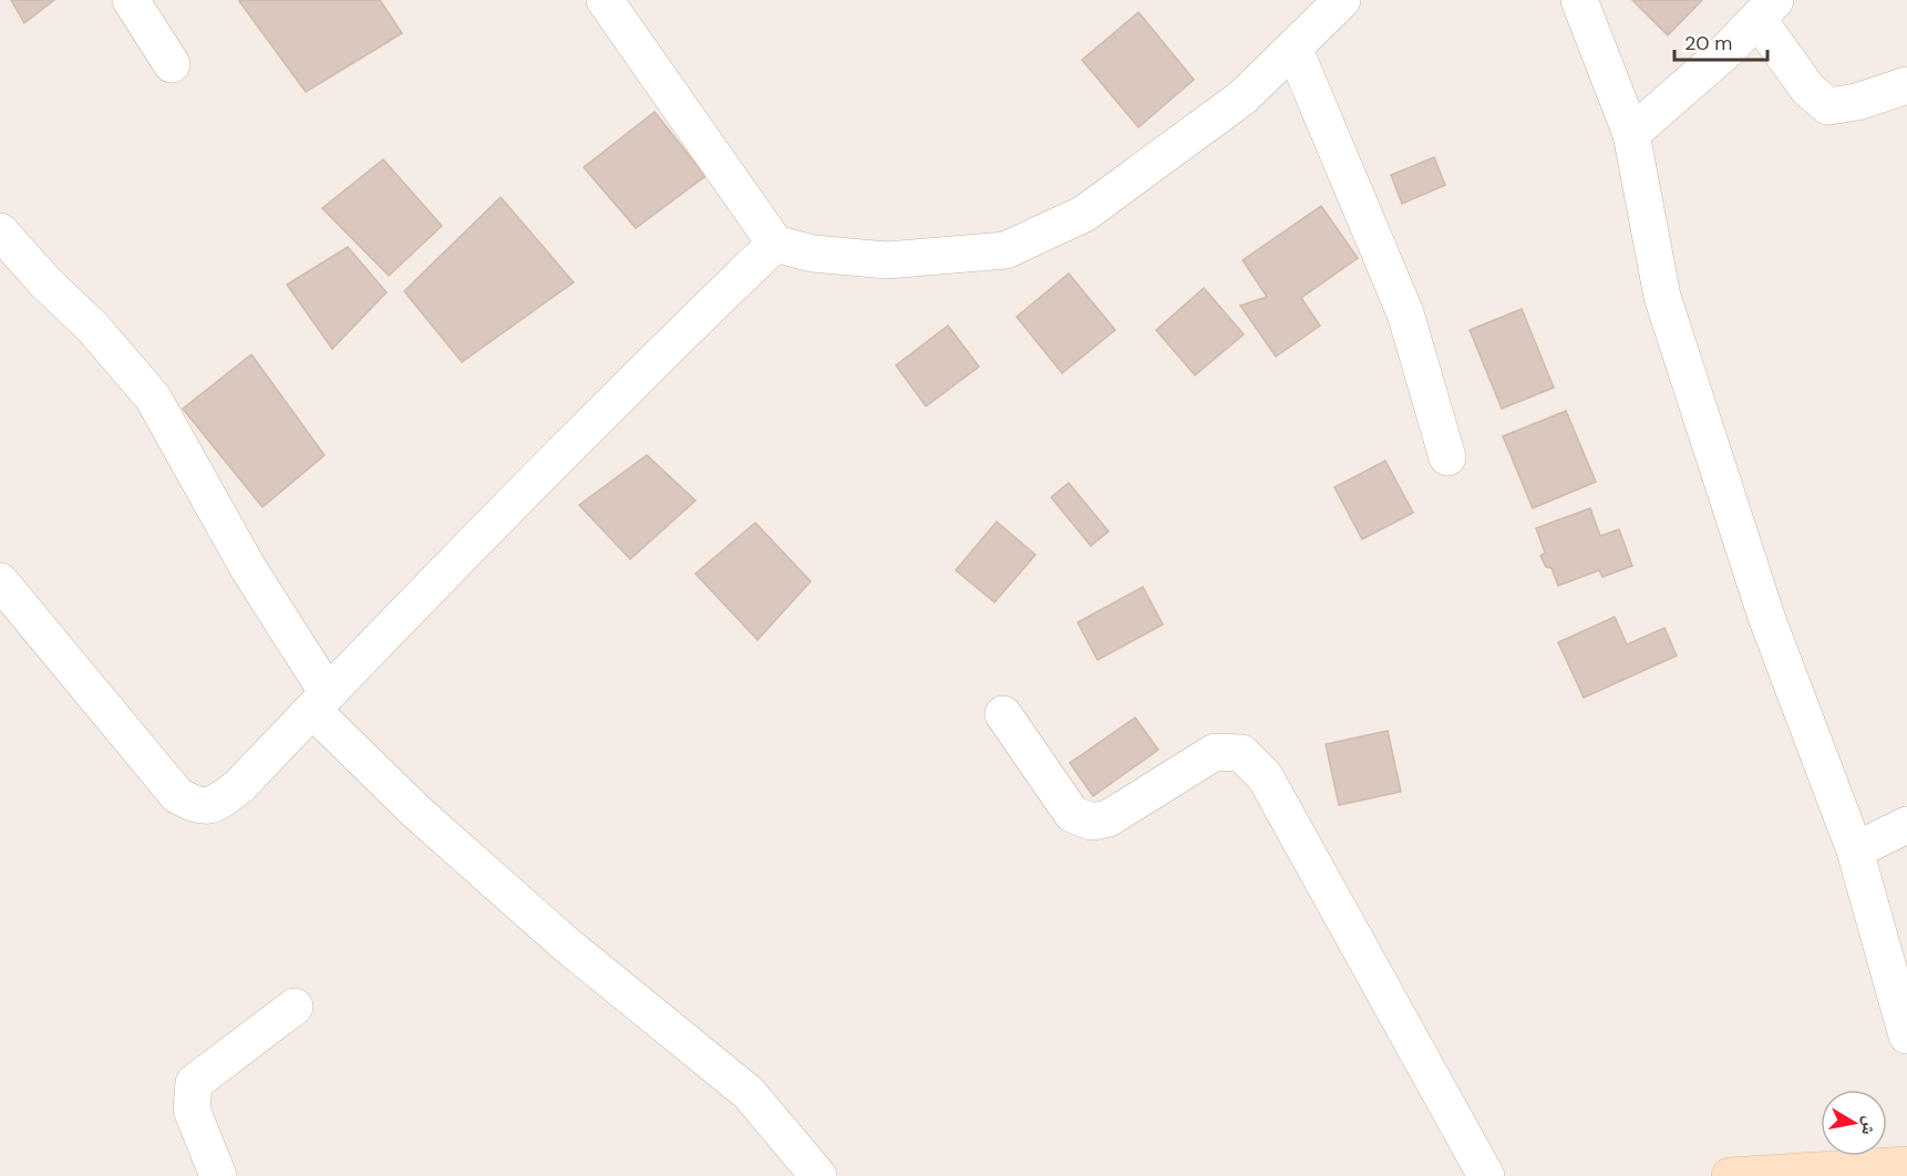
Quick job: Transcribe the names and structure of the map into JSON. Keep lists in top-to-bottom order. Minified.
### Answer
{"scale_bar":"20 m","north":"right"}
